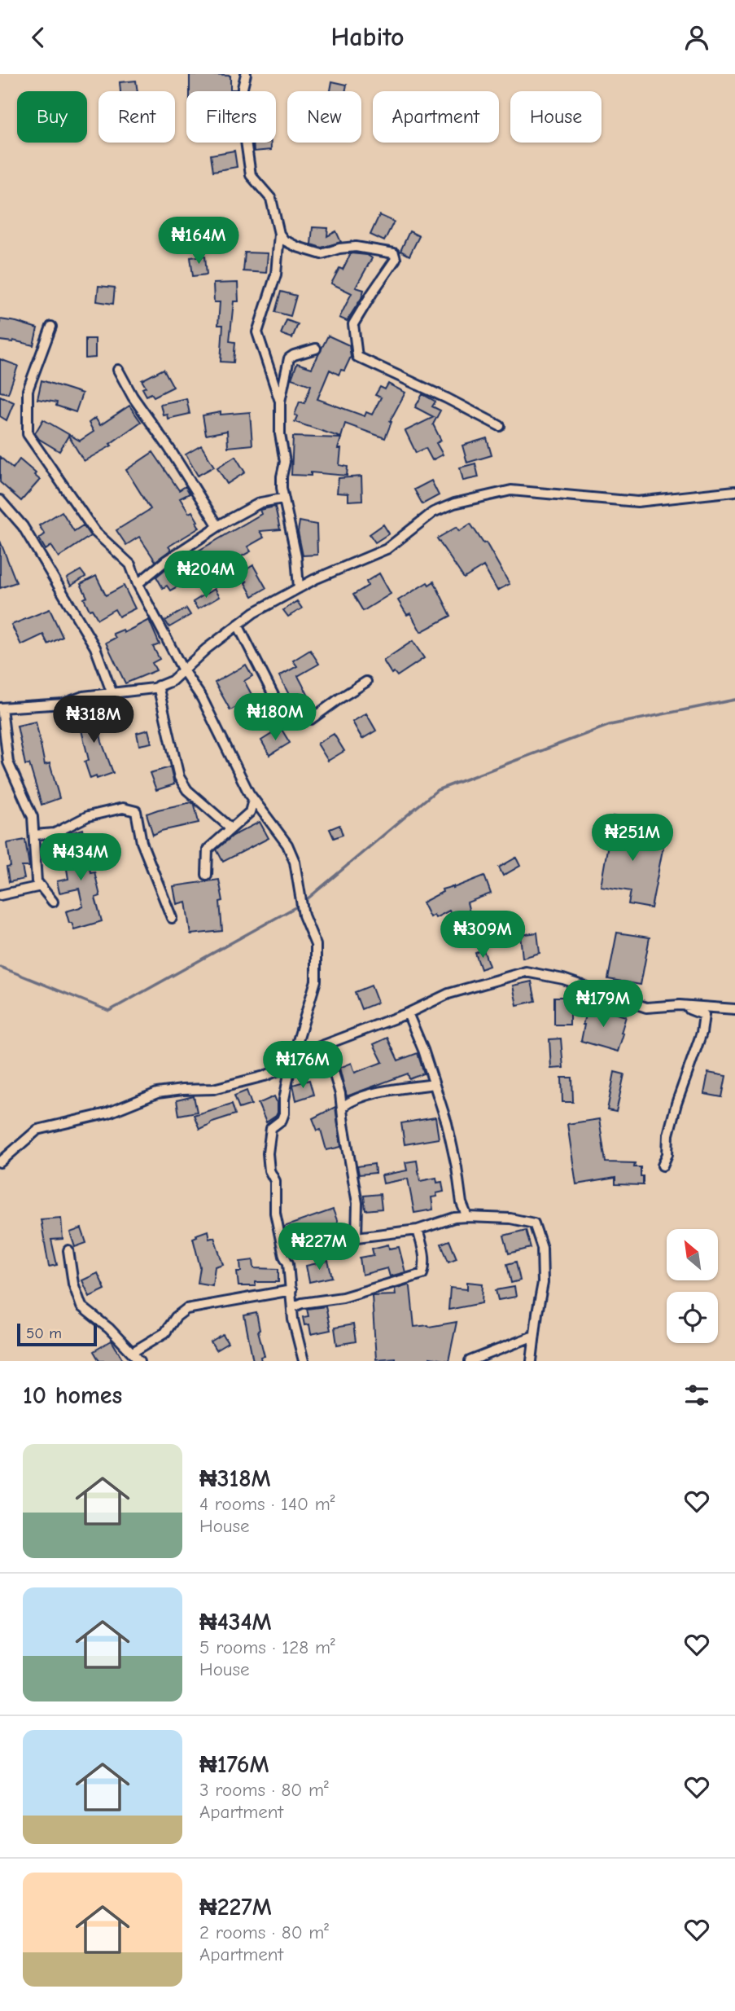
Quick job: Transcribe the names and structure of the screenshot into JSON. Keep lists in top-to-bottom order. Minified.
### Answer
{"scale_bar":"50 m","north":"top left","page":{"header":"Habito","chip":["Buy","Rent","Filters","New","Apartment","House"],"price":["₦164M","₦204M","₦180M","₦318M","₦251M","₦434M","₦309M","₦179M","₦176M","₦227M"],"scale":"50 m","heading":"10 homes","list":[{"name":"₦318M","note":"4 rooms · 140 m² · House"},{"name":"₦434M","note":"5 rooms · 128 m² · House"},{"name":"₦176M","note":"3 rooms · 80 m² · Apartment"},{"name":"₦227M","note":"2 rooms · 80 m² · Apartment"}]}}
